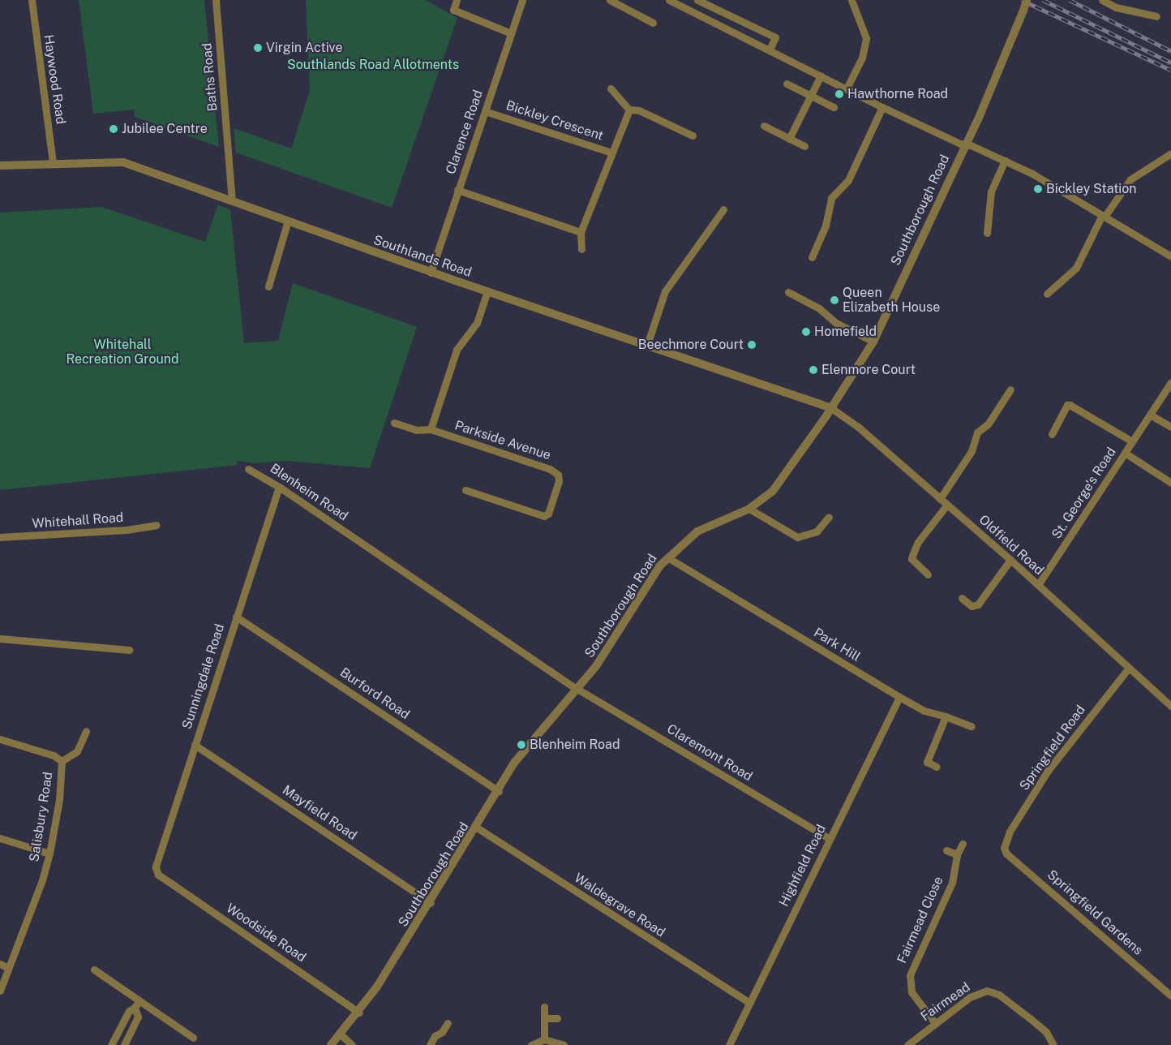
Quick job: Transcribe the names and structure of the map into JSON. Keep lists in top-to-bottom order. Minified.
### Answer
{"streets":{"street":["Baths Road","Haywood Road","Bickley Crescent","Clarence Road","Southborough Road","Southlands Road","Parkside Avenue","Blenheim Road","St. George's Road","Whitehall Road","Oldfield Road","Park Hill","Sunningdale Road","Burford Road","Springfield Road","Claremont Road","Mayfield Road","Salisbury Road","Highfield Road","Waldegrave Road","Springfield Gardens","Fairmead Close","Woodside Road","Fairmead"]},"crossings":[["Baths Road","Southlands Road"],["Haywood Road","Southlands Road"],["Bickley Crescent","Clarence Road"],["Clarence Road","Southlands Road"],["Southborough Road","Southlands Road"],["Southborough Road","Blenheim Road"],["Southborough Road","Oldfield Road"],["Southborough Road","Park Hill"],["Southborough Road","Burford Road"],["Southborough Road","Claremont Road"],["Southborough Road","Mayfield Road"],["Southborough Road","Waldegrave Road"],["Southborough Road","Woodside Road"],["Southlands Road","Oldfield Road"],["Blenheim Road","Sunningdale Road"],["Blenheim Road","Claremont Road"],["St. George's Road","Oldfield Road"],["Oldfield Road","Springfield Road"],["Park Hill","Highfield Road"],["Sunningdale Road","Burford Road"],["Sunningdale Road","Mayfield Road"],["Sunningdale Road","Woodside Road"],["Springfield Road","Springfield Gardens"],["Claremont Road","Highfield Road"],["Highfield Road","Waldegrave Road"],["Fairmead Close","Fairmead"]],"parks":["Southlands Road Allotments","Whitehall Recreation Ground"],"places":["Virgin Active","Hawthorne Road","Jubilee Centre","Bickley Station","Queen Elizabeth House","Homefield","Beechmore Court","Elenmore Court","Blenheim Road"]}
